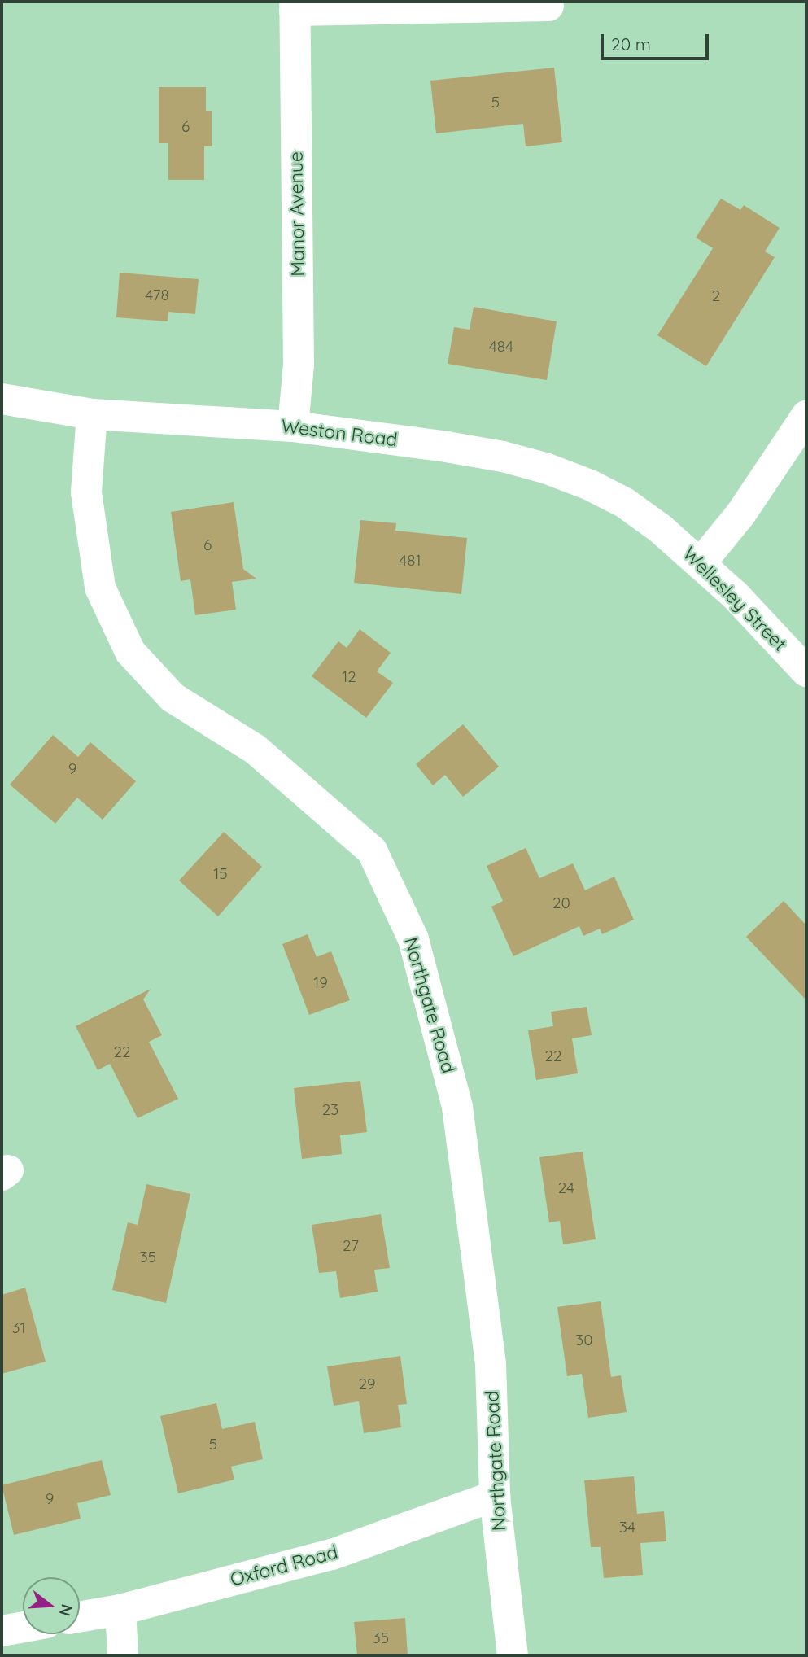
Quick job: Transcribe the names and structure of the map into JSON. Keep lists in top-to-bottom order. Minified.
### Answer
{"streets":{"street":["Manor Avenue","Weston Road","Wellesley Street","Northgate Road","Oxford Road"]},"crossings":[["Manor Avenue","Weston Road"],["Weston Road","Wellesley Street"],["Weston Road","Northgate Road"],["Northgate Road","Oxford Road"]],"house_numbers":["5","6","478","2","484","6","481","12","9","15","20","19","22","22","23","24","27","35","31","30","29","5","9","34","35"],"scale_bar":"20 m","north":"right"}
